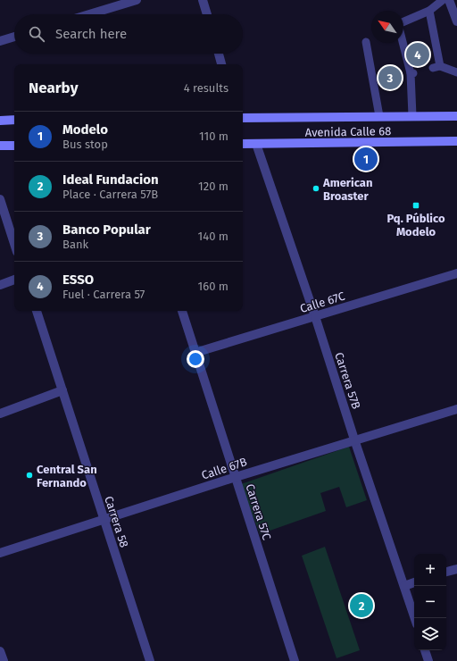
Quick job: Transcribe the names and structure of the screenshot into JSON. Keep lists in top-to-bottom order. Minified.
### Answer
{"streets":{"main road":["Avenida Calle 68"],"street":["Calle 67C","Carrera 57B","Calle 67B","Carrera 57C","Carrera 58"]},"crossings":[["Avenida Calle 68","Carrera 57B"],["Calle 67C","Carrera 57B"],["Calle 67C","Carrera 57C"],["Carrera 57B","Calle 67B"],["Calle 67B","Carrera 57C"],["Calle 67B","Carrera 58"]],"places":{"other":["American Broaster","Central San Fernando"],"transit":["Pq. Público Modelo"]},"north":"top left","page":{"search":"Search here","pins":["4","3","1","2"],"heading":["Nearby","4 results"],"list":[{"mark":"1","name":"Modelo","note":"Bus stop","value":"110 m"},{"mark":"2","name":"Ideal Fundacion","note":"Place · Carrera 57B","value":"120 m"},{"mark":"3","name":"Banco Popular","note":"Bank","value":"140 m"},{"mark":"4","name":"ESSO","note":"Fuel · Carrera 57","value":"160 m"}],"map_buttons":["+","−"]}}
